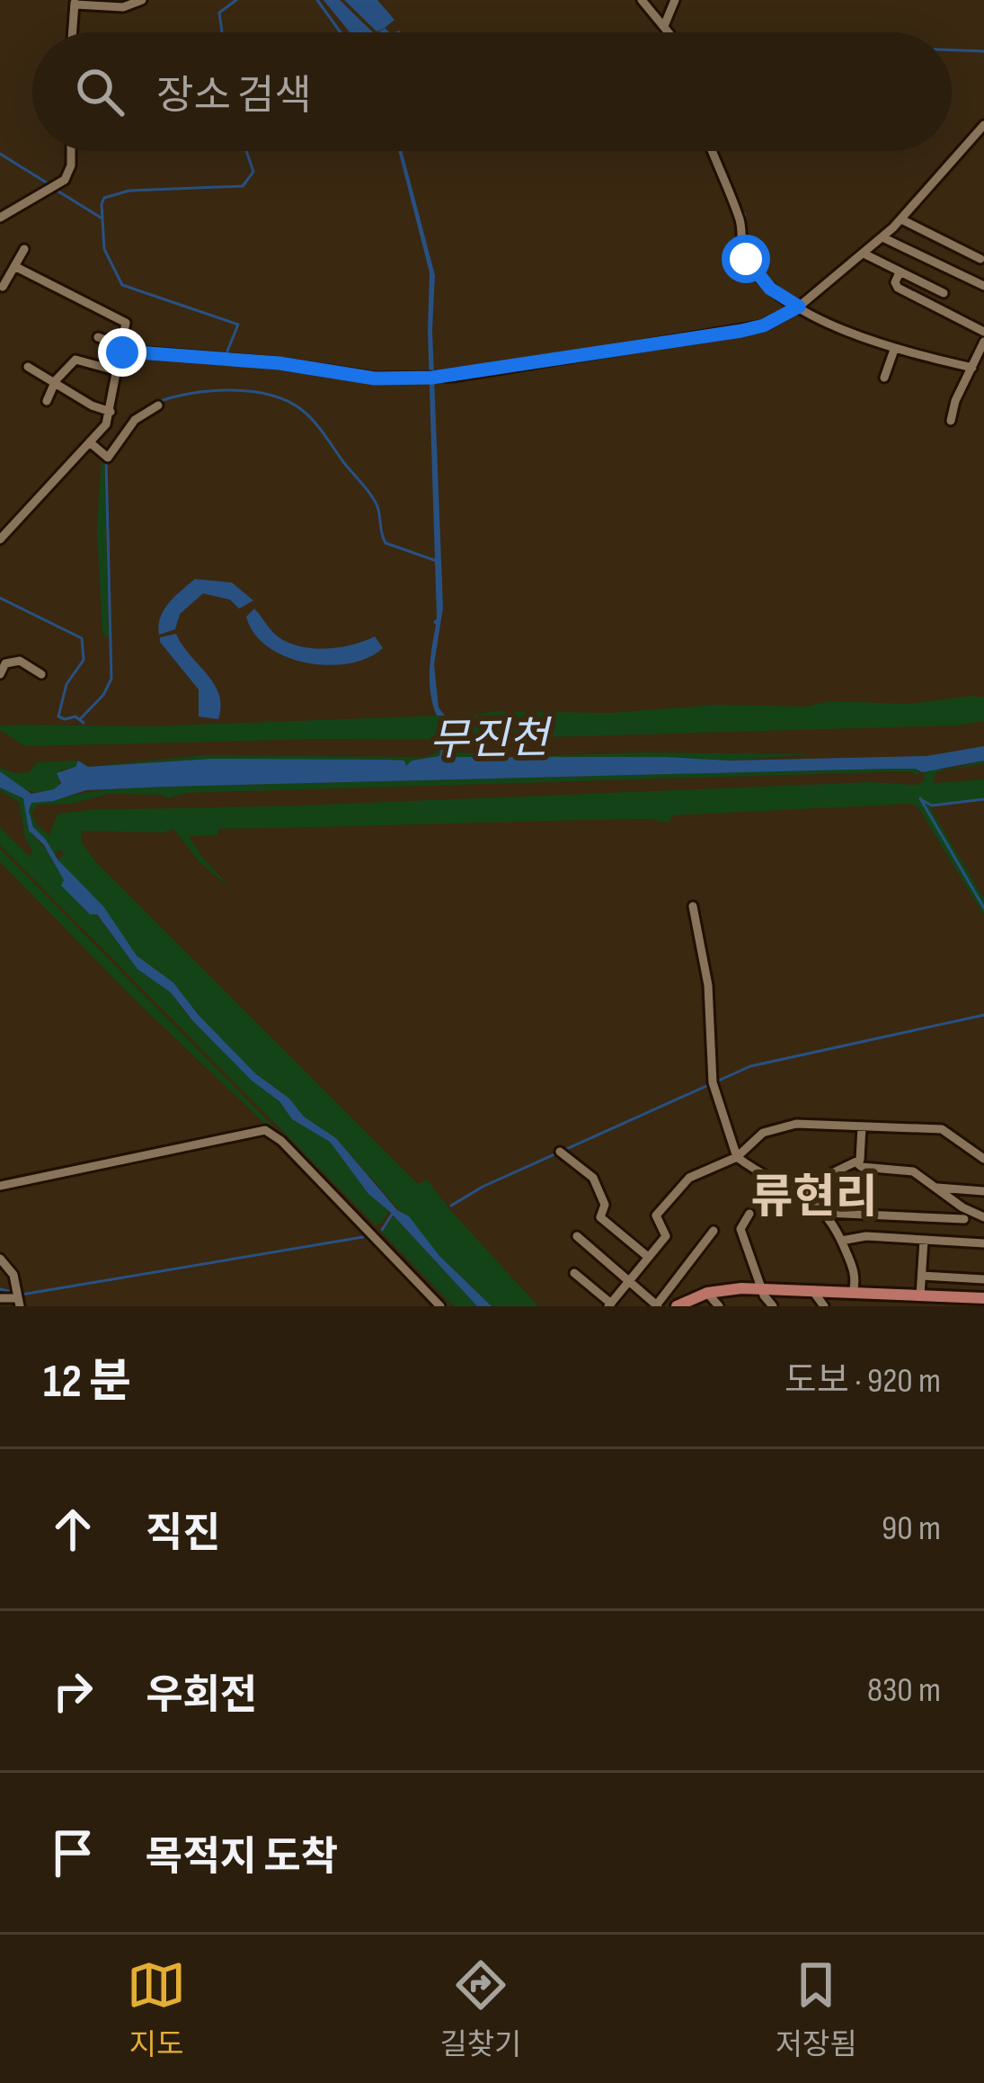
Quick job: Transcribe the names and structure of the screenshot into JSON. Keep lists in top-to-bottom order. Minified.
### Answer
{"districts":["류현리"],"water":["무진천"],"page":{"search":"장소 검색","heading":["12 분","도보 · 920 m"],"list":[["직진","90 m"],["우회전","830 m"],"목적지 도착"],"nav":["지도","길찾기","저장됨"]}}
